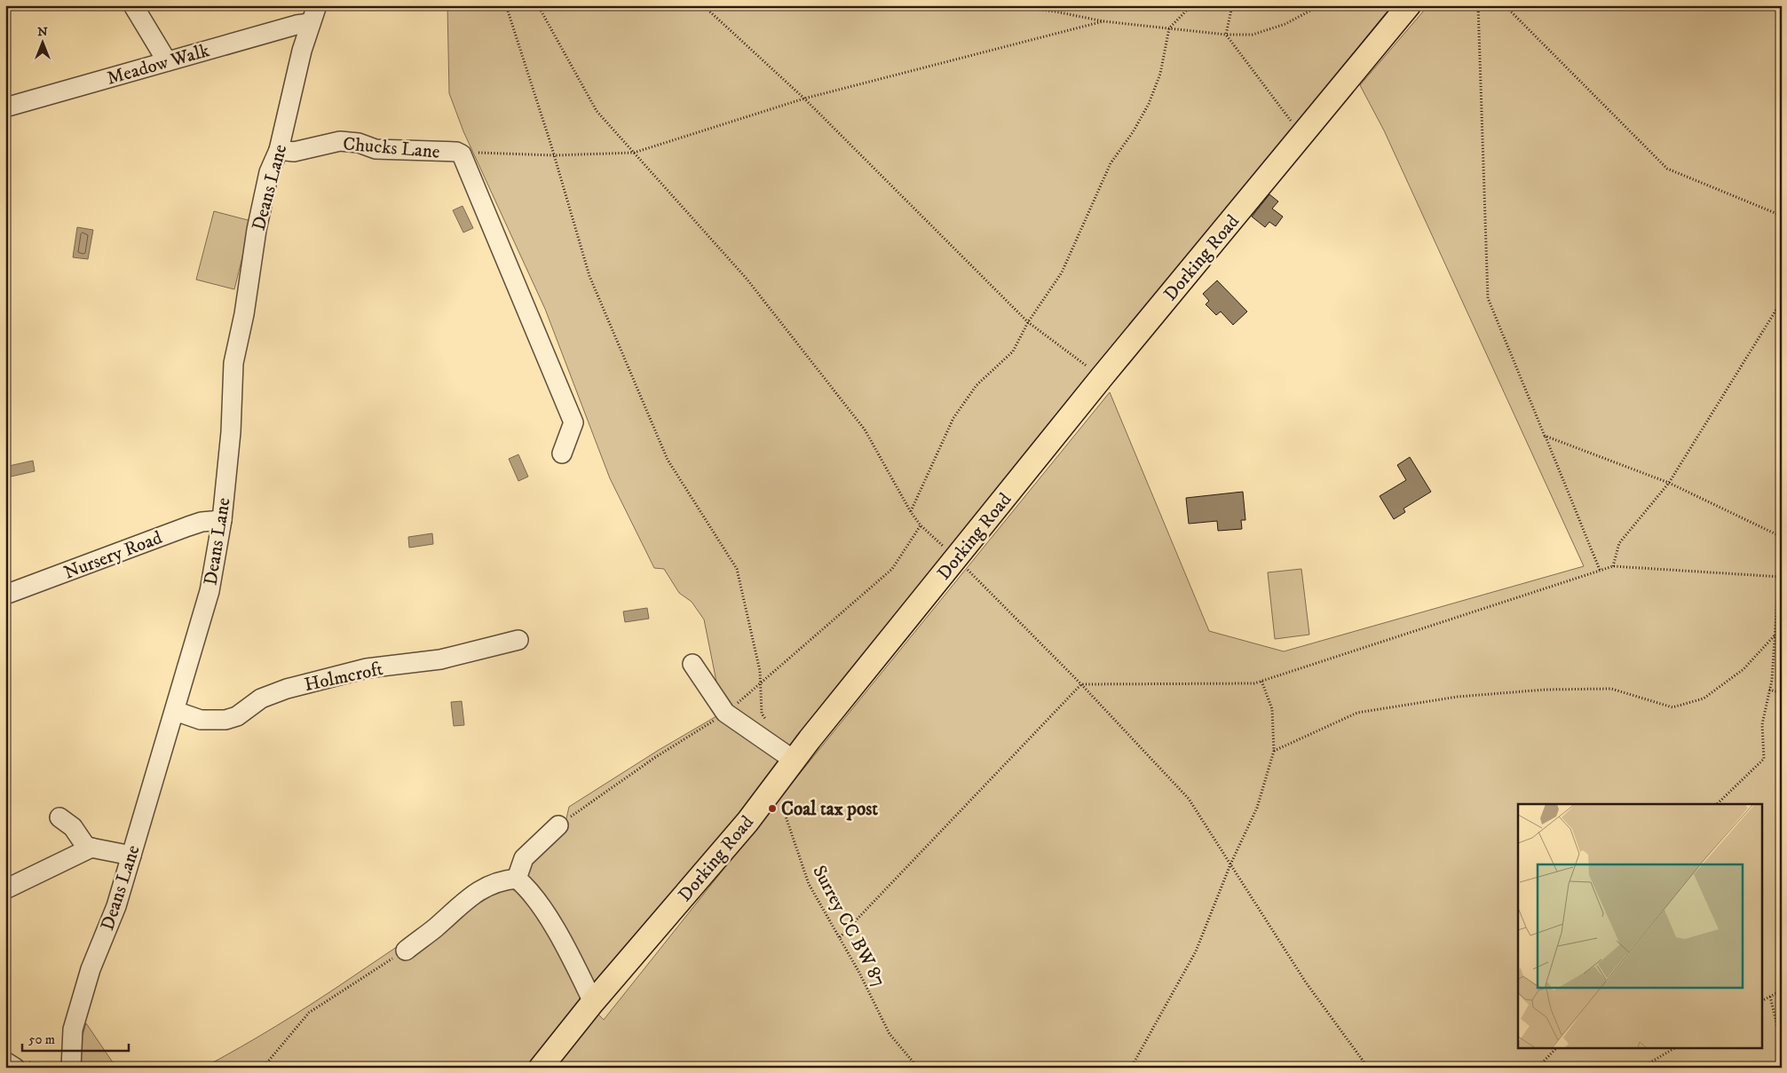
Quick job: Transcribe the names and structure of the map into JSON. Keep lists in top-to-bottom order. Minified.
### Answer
{"streets":{"main road":["Dorking Road"],"street":["Meadow Walk","Chucks Lane","Deans Lane","Nursery Road","Holmcroft"],"path":["Surrey CC BW 87"]},"crossings":[["Meadow Walk","Deans Lane"],["Chucks Lane","Deans Lane"],["Deans Lane","Nursery Road"],["Deans Lane","Holmcroft"]],"places":["Coal tax post"],"scale_bar":"50 m","north":"top"}
